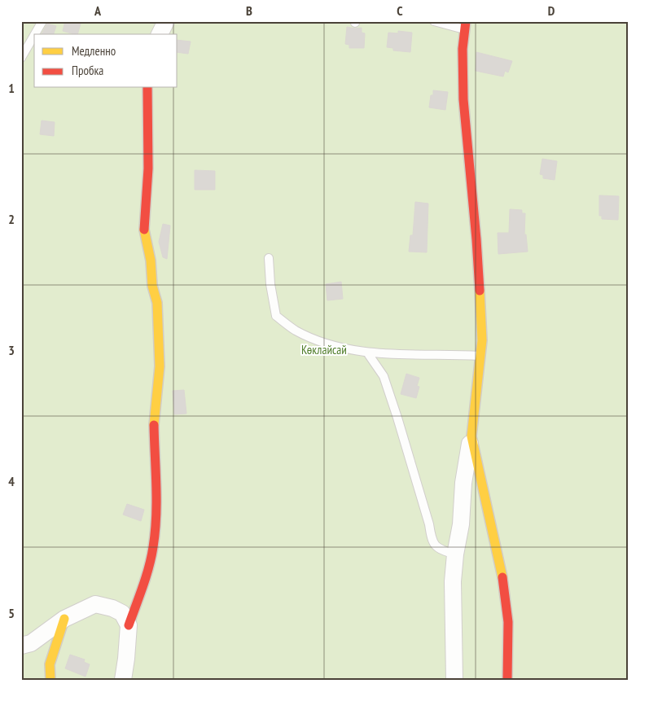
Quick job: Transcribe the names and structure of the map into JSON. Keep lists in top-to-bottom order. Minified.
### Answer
{"parks":["Көклайсай"],"legend":["Медленно","Пробка"],"grid":{"columns":["A","B","C","D"],"rows":["1","2","3","4","5"]}}
